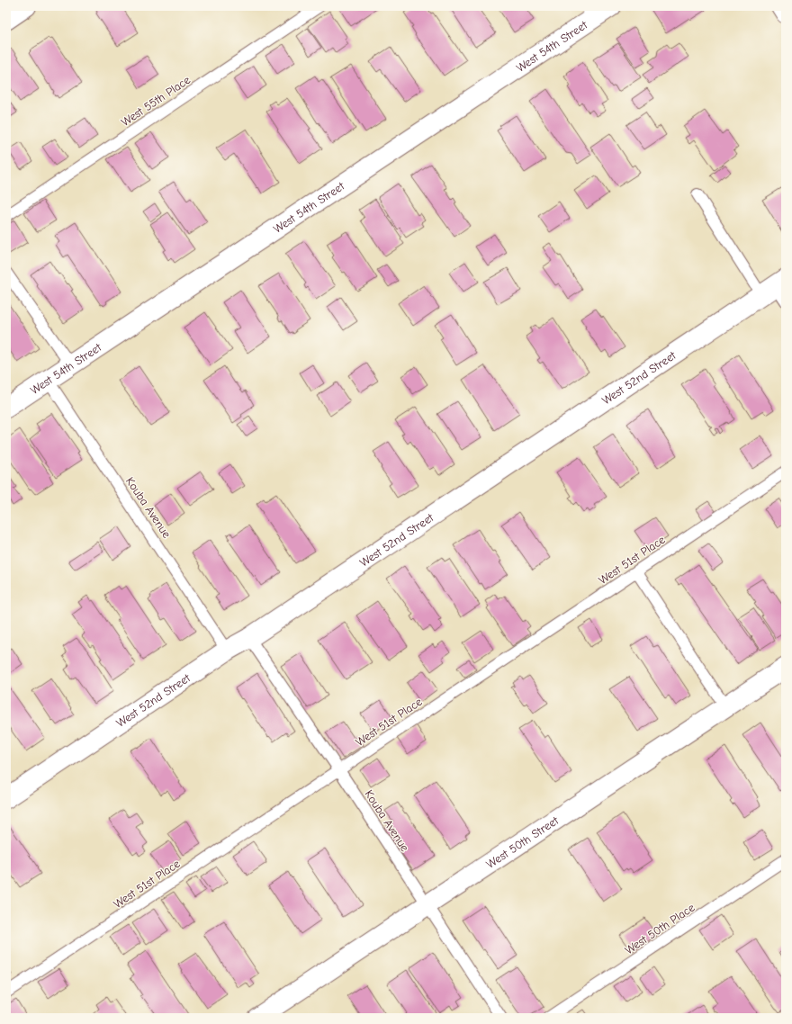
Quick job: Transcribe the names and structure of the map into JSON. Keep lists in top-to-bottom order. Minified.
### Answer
{"streets":{"street":["West 54th Street","West 52nd Street","West 50th Street"],"lane":["West 55th Place","Kouba Avenue","West 51st Place","West 50th Place"]},"crossings":[["West 54th Street","Kouba Avenue"],["West 52nd Street","Kouba Avenue"],["Kouba Avenue","West 51st Place"],["Kouba Avenue","West 50th Street"]]}
